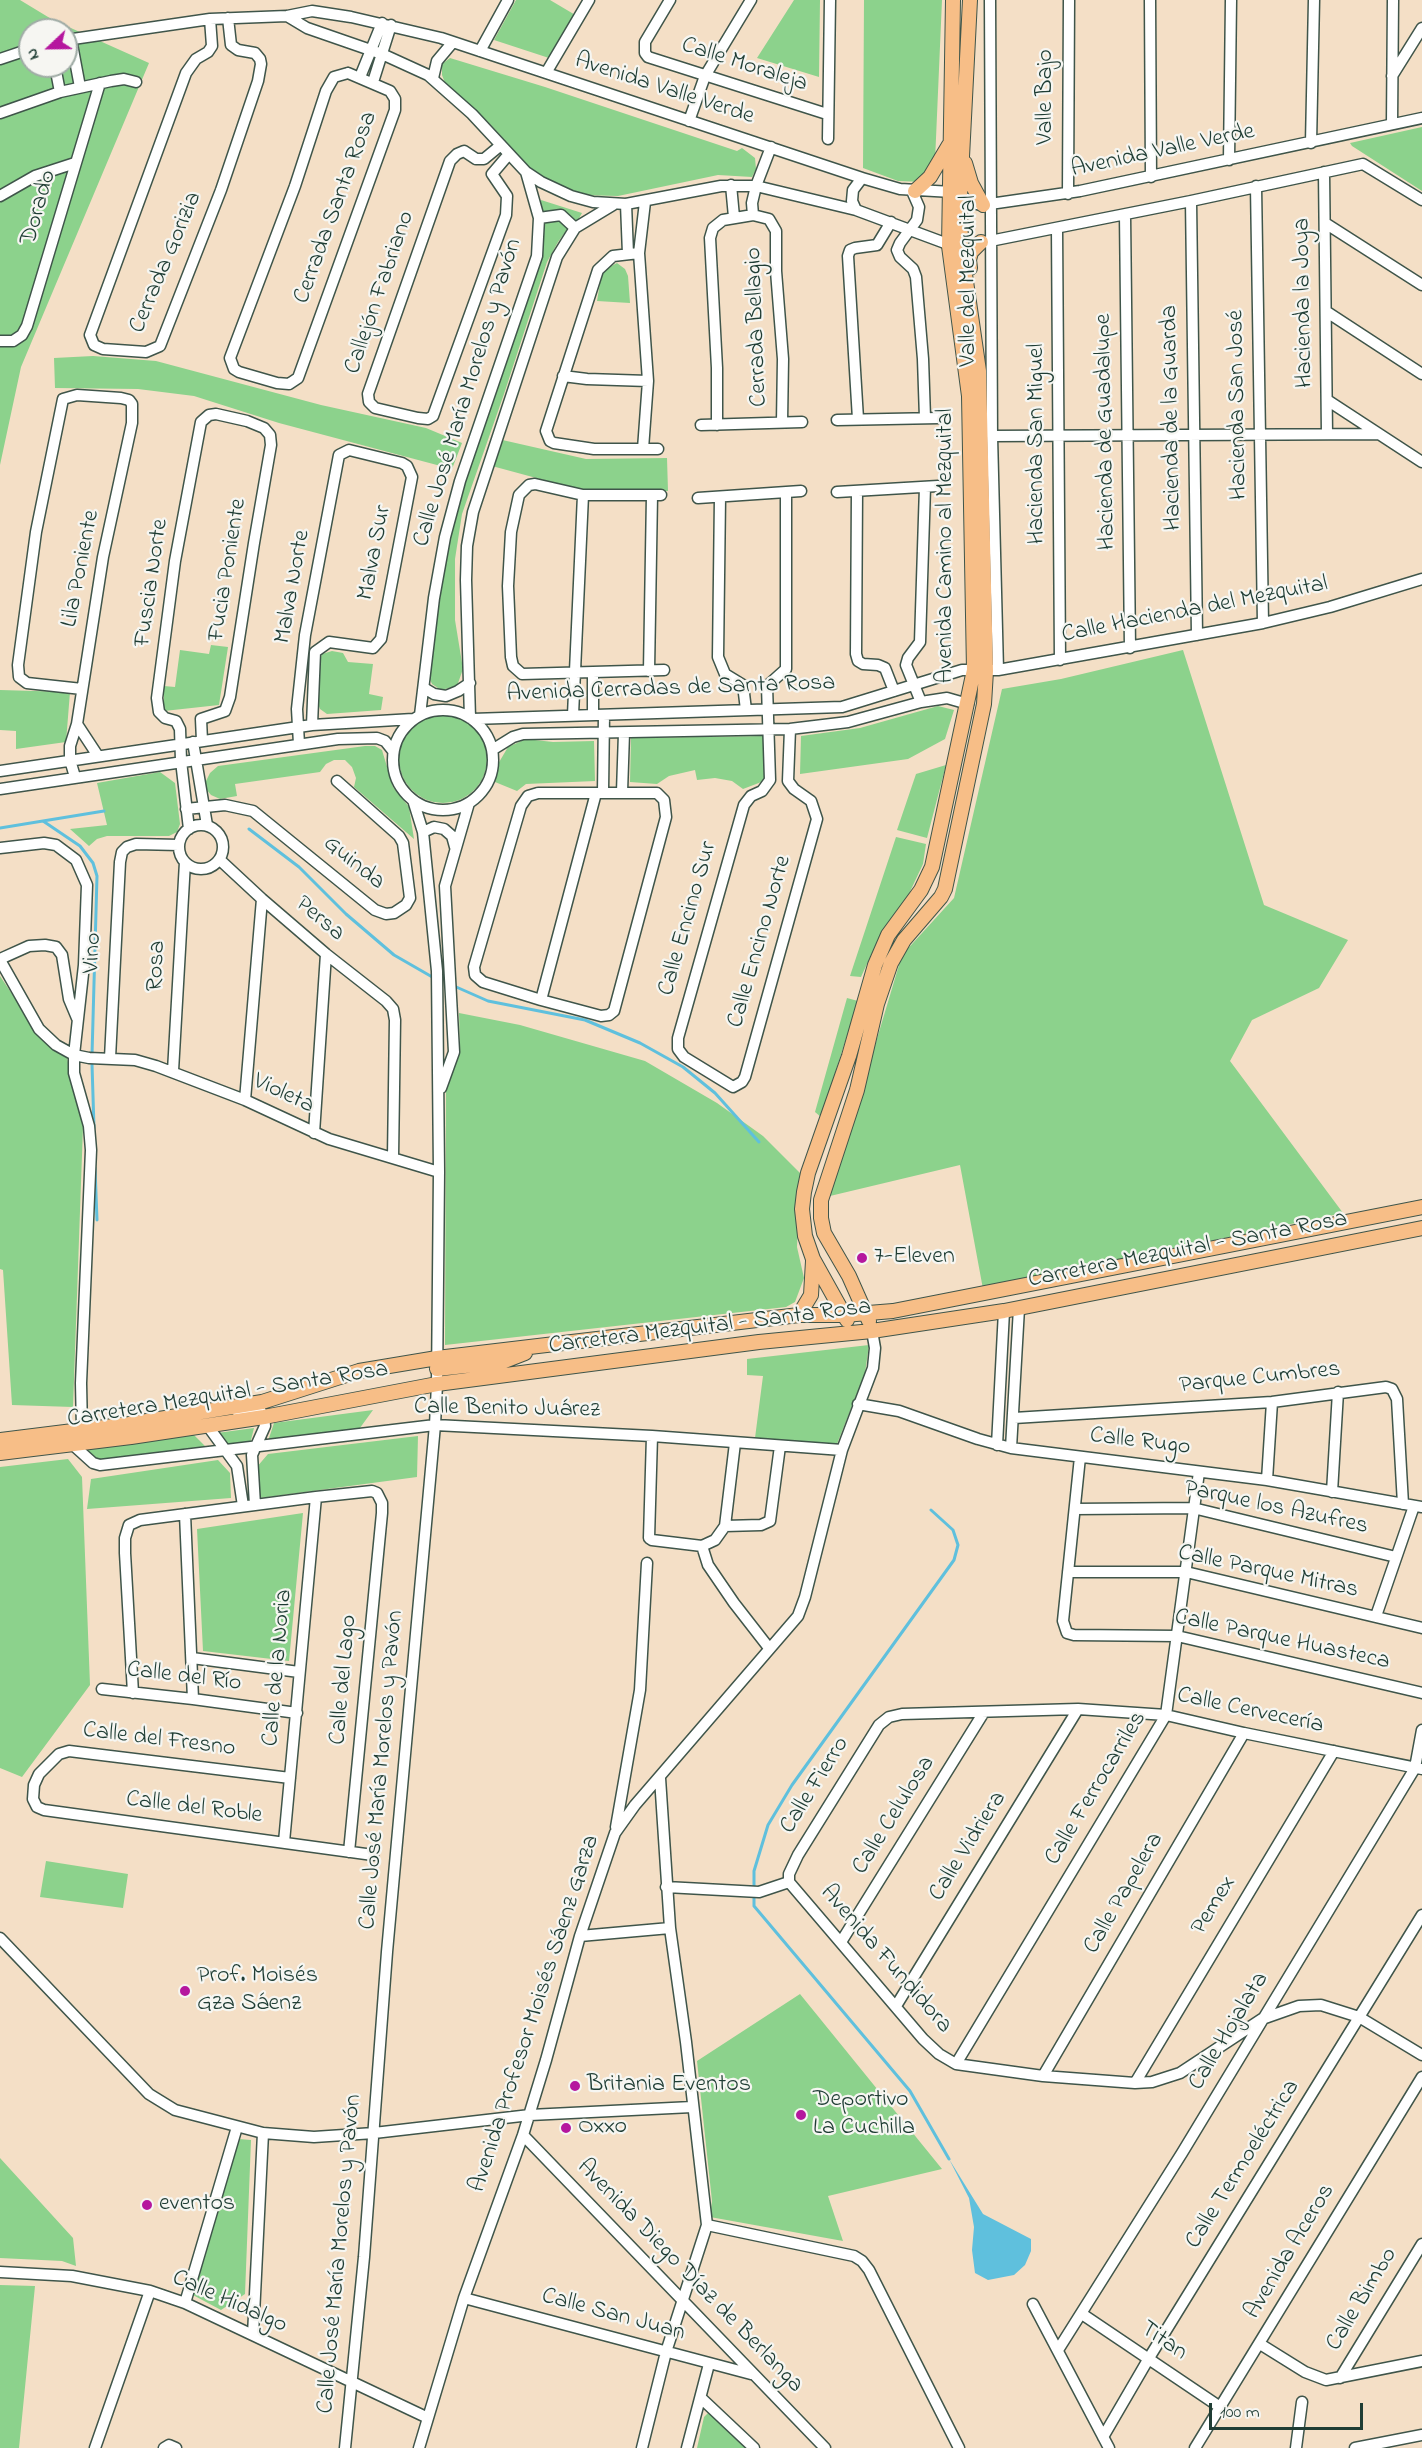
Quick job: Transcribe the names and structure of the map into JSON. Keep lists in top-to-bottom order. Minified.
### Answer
{"streets":{"main road":["Avenida Camino al Mezquital","Carretera Mezquital - Santa Rosa"],"street":["Calle Moraleja","Avenida Valle Verde","Valle Bajo","Dorado","Cerrada Santa Rosa","Cerrada Gorizia","Valle del Mezquital","Callejón Fabriano","Hacienda la Joya","Cerrada Bellagio","Calle José María Morelos y Pavón","Hacienda San José","Hacienda de la Guarda","Hacienda de Guadalupe","Hacienda San Miguel","Malva Sur","Lila Poniente","Fucia Poniente","Fuscia Norte","Malva Norte","Calle Hacienda del Mezquital","Avenida Cerradas de Santa Rosa","Guinda","Calle Encino Sur","Persa","Calle Encino Norte","Vino","Rosa","Violeta","Parque Cumbres","Calle Benito Juárez","Calle Rugo","Parque los Azufres","Calle Parque Mitras","Calle Parque Huasteca","Calle de la Noria","Calle del Río","Calle del Lago","Calle Cervecería","Calle del Fresno","Calle Fierro","Calle Ferrocarriles","Calle del Roble","Calle Celulosa","Calle Vidriera","Calle Papelera","Pemex","Avenida Fundidora","Avenida Profesor Moisés Sáenz Garza","Calle Hojalata","Calle Termoeléctrica","Avenida Aceros","Avenida Diego Díaz de Berlanga","Calle Bimbo","Calle Hidalgo","Calle San Juan","Titan"]},"crossings":[["Avenida Valle Verde","Valle Bajo"],["Avenida Valle Verde","Cerrada Gorizia"],["Avenida Valle Verde","Valle del Mezquital"],["Avenida Valle Verde","Cerrada Bellagio"],["Avenida Valle Verde","Avenida Camino al Mezquital"],["Valle del Mezquital","Avenida Camino al Mezquital"],["Valle del Mezquital","Calle Hacienda del Mezquital"],["Valle del Mezquital","Avenida Cerradas de Santa Rosa"],["Calle José María Morelos y Pavón","Avenida Cerradas de Santa Rosa"],["Calle José María Morelos y Pavón","Violeta"],["Calle José María Morelos y Pavón","Carretera Mezquital - Santa Rosa"],["Calle José María Morelos y Pavón","Calle Benito Juárez"],["Calle José María Morelos y Pavón","Calle Hidalgo"],["Hacienda San José","Calle Hacienda del Mezquital"],["Hacienda de la Guarda","Calle Hacienda del Mezquital"],["Hacienda de Guadalupe","Calle Hacienda del Mezquital"],["Hacienda San Miguel","Calle Hacienda del Mezquital"],["Avenida Camino al Mezquital","Calle Hacienda del Mezquital"],["Avenida Camino al Mezquital","Avenida Cerradas de Santa Rosa"],["Avenida Camino al Mezquital","Carretera Mezquital - Santa Rosa"],["Avenida Camino al Mezquital","Avenida Profesor Moisés Sáenz Garza"],["Malva Sur","Malva Norte"],["Fucia Poniente","Fuscia Norte"],["Calle Hacienda del Mezquital","Avenida Cerradas de Santa Rosa"],["Avenida Cerradas de Santa Rosa","Calle Encino Sur"],["Avenida Cerradas de Santa Rosa","Calle Encino Norte"],["Calle Encino Sur","Calle Encino Norte"],["Persa","Vino"],["Persa","Rosa"],["Persa","Violeta"],["Vino","Rosa"],["Vino","Violeta"],["Rosa","Violeta"],["Carretera Mezquital - Santa Rosa","Calle Benito Juárez"],["Carretera Mezquital - Santa Rosa","Avenida Profesor Moisés Sáenz Garza"],["Parque Cumbres","Calle Rugo"],["Calle Benito Juárez","Avenida Profesor Moisés Sáenz Garza"],["Calle Rugo","Calle Ferrocarriles"],["Calle Rugo","Avenida Profesor Moisés Sáenz Garza"],["Parque los Azufres","Calle Ferrocarriles"],["Calle Parque Mitras","Calle Parque Huasteca"],["Calle Parque Mitras","Calle Ferrocarriles"],["Calle Parque Huasteca","Calle Ferrocarriles"],["Calle de la Noria","Calle del Río"],["Calle de la Noria","Calle del Lago"],["Calle de la Noria","Calle del Fresno"],["Calle de la Noria","Calle del Roble"],["Calle del Lago","Calle del Roble"],["Calle Cervecería","Calle Fierro"],["Calle Cervecería","Calle Ferrocarriles"],["Calle Cervecería","Calle Celulosa"],["Calle Cervecería","Calle Vidriera"],["Calle Cervecería","Calle Papelera"],["Calle Cervecería","Pemex"],["Calle Cervecería","Calle Hojalata"],["Calle del Fresno","Calle del Roble"],["Calle Fierro","Avenida Fundidora"],["Calle Ferrocarriles","Avenida Fundidora"],["Calle Celulosa","Avenida Fundidora"],["Calle Vidriera","Avenida Fundidora"],["Calle Papelera","Avenida Fundidora"],["Pemex","Avenida Fundidora"],["Avenida Fundidora","Calle Hojalata"],["Avenida Fundidora","Calle Termoeléctrica"],["Avenida Profesor Moisés Sáenz Garza","Avenida Diego Díaz de Berlanga"],["Avenida Profesor Moisés Sáenz Garza","Calle Hidalgo"],["Avenida Profesor Moisés Sáenz Garza","Calle San Juan"],["Calle Hojalata","Titan"],["Calle Termoeléctrica","Titan"],["Avenida Aceros","Titan"],["Avenida Diego Díaz de Berlanga","Calle San Juan"]],"places":["7-Eleven","Prof. Moisés Gza Sáenz","Britania Eventos","Deportivo La Cuchilla","Oxxo","eventos"],"scale_bar":"100 m","north":"left"}
